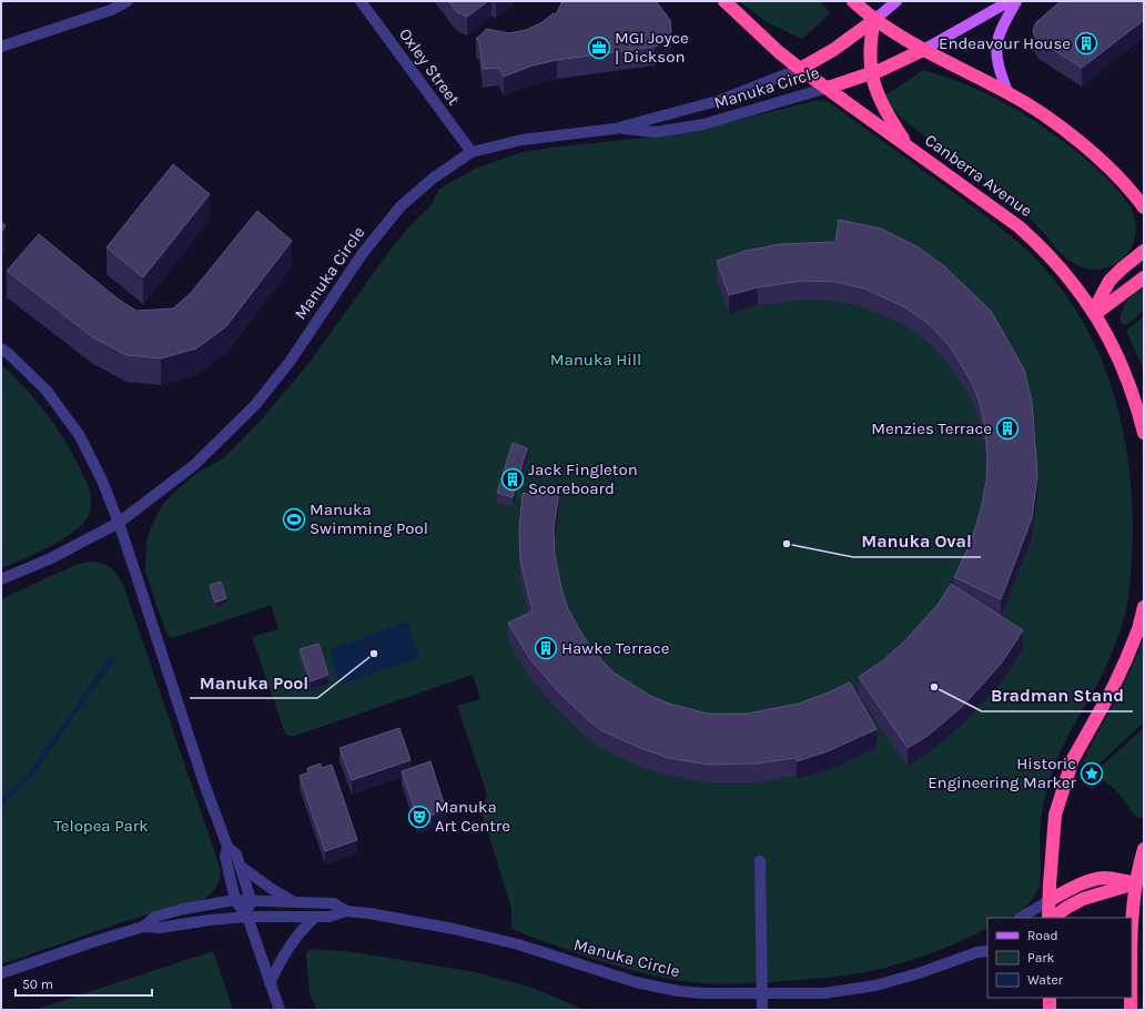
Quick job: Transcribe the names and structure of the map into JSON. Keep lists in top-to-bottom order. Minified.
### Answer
{"streets":{"highway":["Manuka Circle","Canberra Avenue"],"street":["Oxley Street"]},"crossings":[["Oxley Street","Manuka Circle"],["Manuka Circle","Canberra Avenue"]],"parks":["Manuka Hill","Telopea Park"],"places":{"building":["Endeavour House","Menzies Terrace","Jack Fingleton Scoreboard","Hawke Terrace"],"office":["MGI Joyce | Dickson"],"sports":["Manuka Swimming Pool"],"other":["Manuka Oval","Manuka Pool","Bradman Stand"],"place":["Historic Engineering Marker"],"theatre":["Manuka Art Centre"]},"legend":["Road","Park","Water"],"scale_bar":"50 m"}
